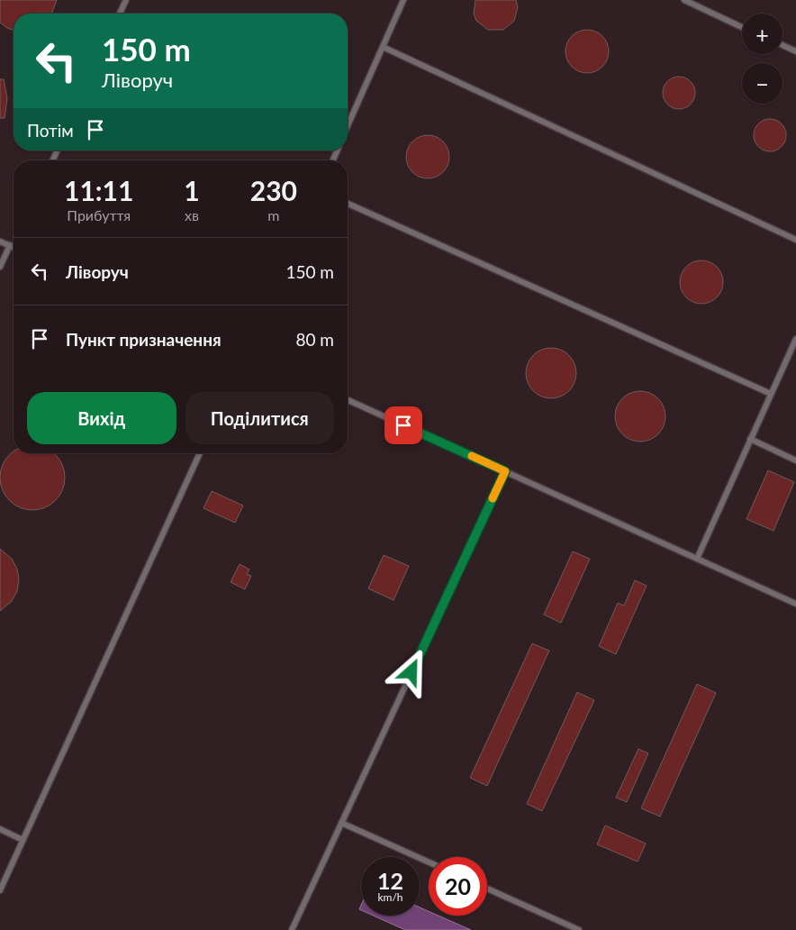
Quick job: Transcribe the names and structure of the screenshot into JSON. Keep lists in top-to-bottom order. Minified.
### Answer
{"page":{"map_buttons":["+","−"],"turn":["150 m","Ліворуч"],"then":"Потім","eta":["11:11","Прибуття","1","хв","230","m"],"list":[{"name":"Ліворуч","value":"150 m"},{"name":"Пункт призначення","value":"80 m"}],"buttons":["Вихід","Поділитися"],"speed":"12 km/h","limit":"20"}}
